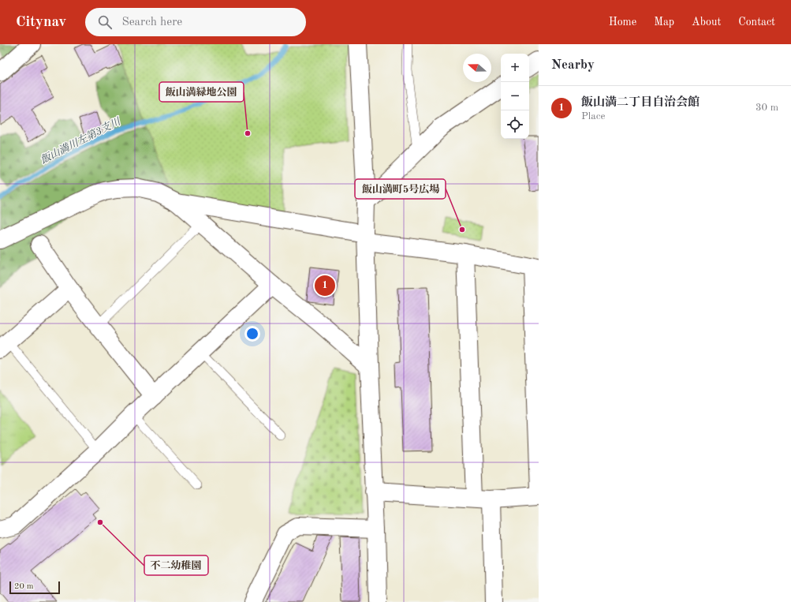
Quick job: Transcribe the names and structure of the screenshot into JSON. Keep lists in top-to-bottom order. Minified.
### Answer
{"water":["飯山満川左第3支川"],"places":["飯山満緑地公園","飯山満町5号広場","不二幼稚園"],"scale_bar":"20 m","north":"left","page":{"header":"Citynav","search":"Search here","nav":["Home","Map","About","Contact"],"heading":"Nearby","map_buttons":["+","−"],"list":[{"mark":"1","name":"飯山満二丁目自治会館","note":"Place","value":"30 m"}],"pins":"1","scale":"20 m"}}
